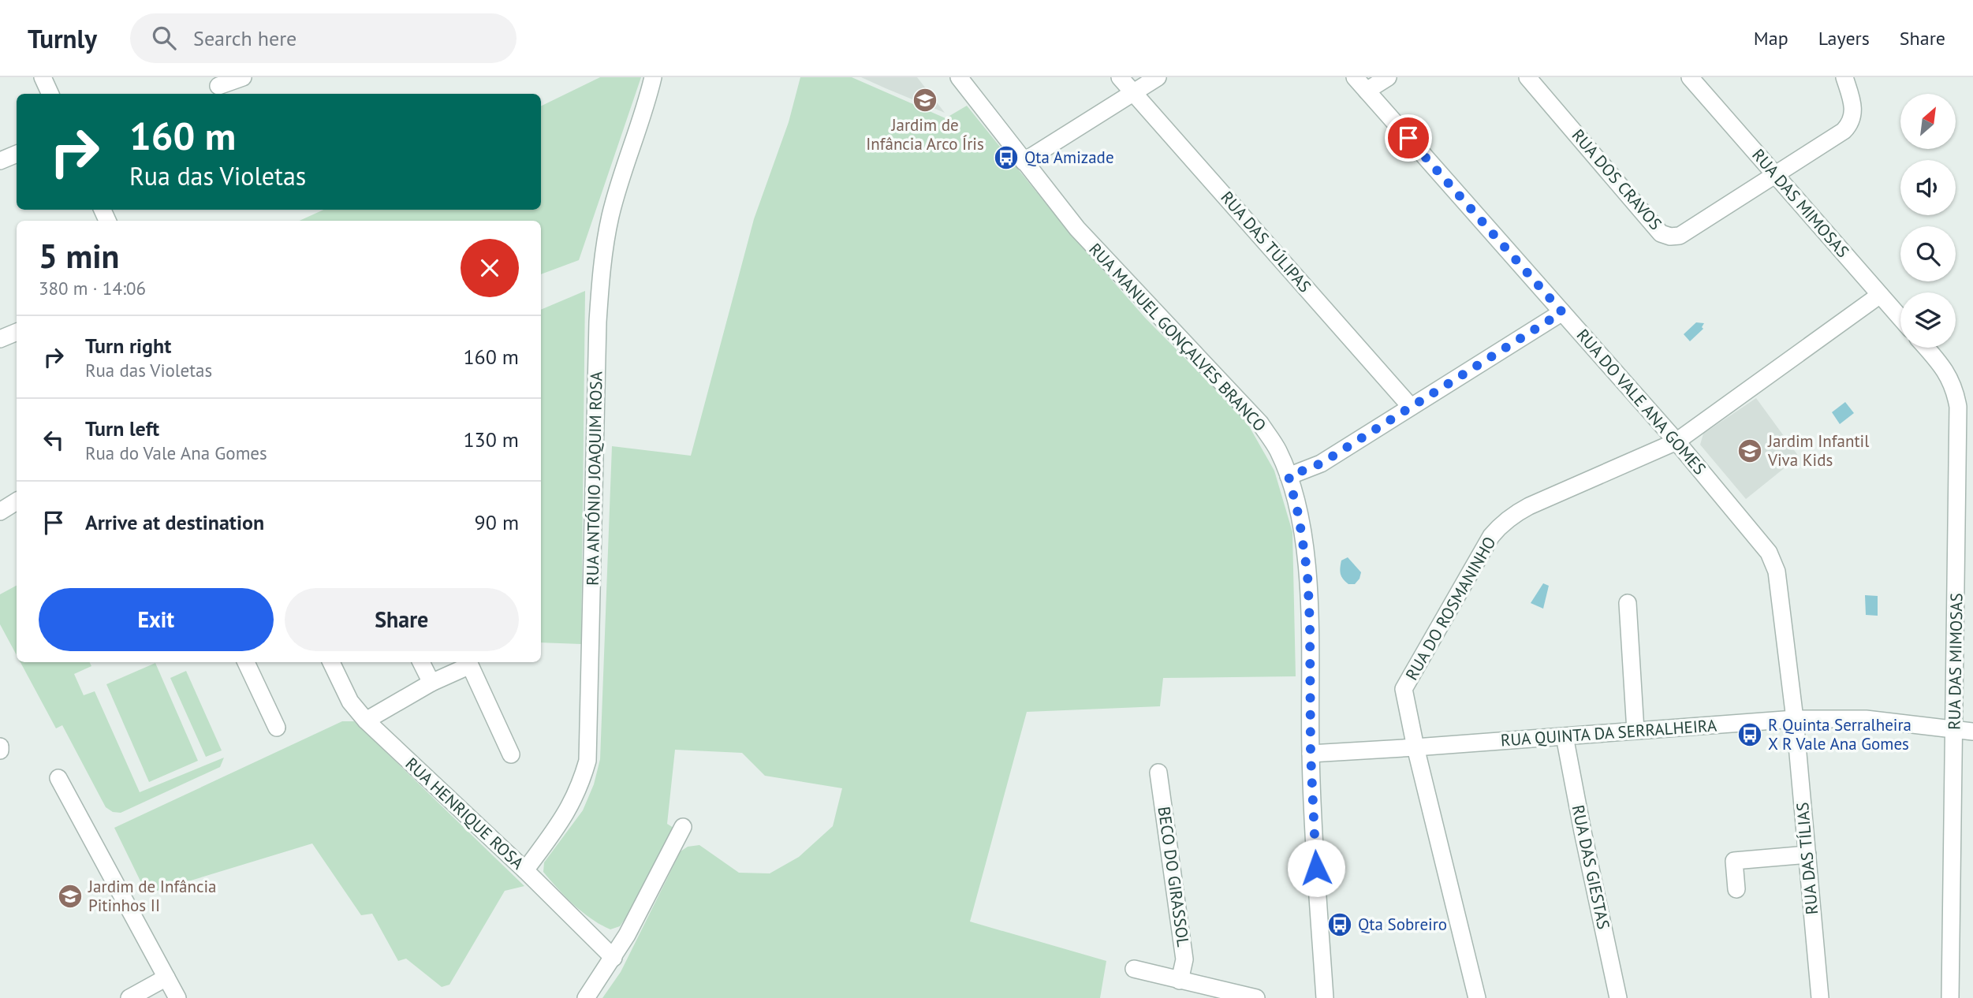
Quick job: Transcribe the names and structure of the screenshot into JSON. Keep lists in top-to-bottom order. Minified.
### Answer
{"streets":{"street":["RUA DOS CRAVOS","RUA DAS MIMOSAS","RUA DAS TÚLIPAS","RUA MANUEL GONÇALVES BRANCO","RUA DO VALE ANA GOMES","RUA ANTÓNIO JOAQUIM ROSA","RUA DO ROSMANINHO","RUA QUINTA DA SERRALHEIRA","RUA HENRIQUE ROSA","RUA DAS TÍLIAS","RUA DAS GIESTAS","BECO DO GIRASSOL"]},"crossings":[["RUA DOS CRAVOS","RUA DAS MIMOSAS"],["RUA DAS MIMOSAS","RUA DO ROSMANINHO"],["RUA DAS MIMOSAS","RUA QUINTA DA SERRALHEIRA"],["RUA MANUEL GONÇALVES BRANCO","RUA QUINTA DA SERRALHEIRA"],["RUA DO VALE ANA GOMES","RUA DO ROSMANINHO"],["RUA DO VALE ANA GOMES","RUA QUINTA DA SERRALHEIRA"],["RUA DO VALE ANA GOMES","RUA DAS TÍLIAS"],["RUA ANTÓNIO JOAQUIM ROSA","RUA HENRIQUE ROSA"],["RUA DO ROSMANINHO","RUA QUINTA DA SERRALHEIRA"],["RUA QUINTA DA SERRALHEIRA","RUA DAS TÍLIAS"],["RUA QUINTA DA SERRALHEIRA","RUA DAS GIESTAS"]],"places":{"school or university":["Jardim de Infância Arco Íris","Jardim Infantil Viva Kids","Jardim de Infância Pitinhos II"],"bus stop":["Qta Amizade","R Quinta Serralheira X R Vale Ana Gomes","Qta Sobreiro"]},"north":"top right","page":{"header":"Turnly","search":"Search here","nav":["Map","Layers","Share"],"turn":["160 m","Rua das Violetas"],"heading":["5 min","380 m · 14:06"],"list":[{"name":"Turn right","note":"Rua das Violetas","value":"160 m"},{"name":"Turn left","note":"Rua do Vale Ana Gomes","value":"130 m"},{"name":"Arrive at destination","value":"90 m"}],"buttons":["Exit","Share"]}}
